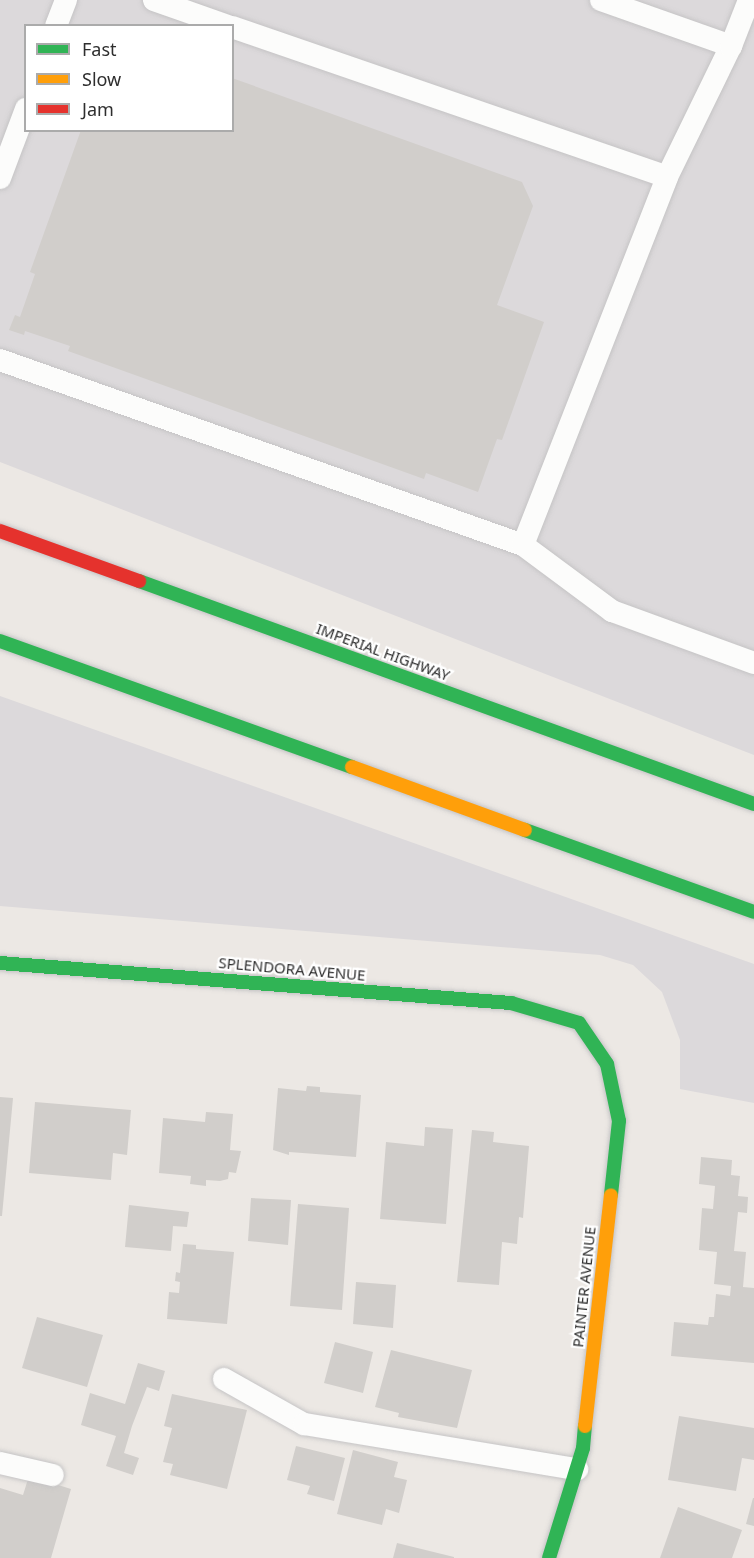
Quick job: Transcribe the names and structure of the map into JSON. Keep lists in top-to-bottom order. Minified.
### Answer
{"streets":{"main road":["IMPERIAL HIGHWAY","SPLENDORA AVENUE","PAINTER AVENUE"]},"crossings":[["SPLENDORA AVENUE","PAINTER AVENUE"]],"legend":["Fast","Slow","Jam"]}
